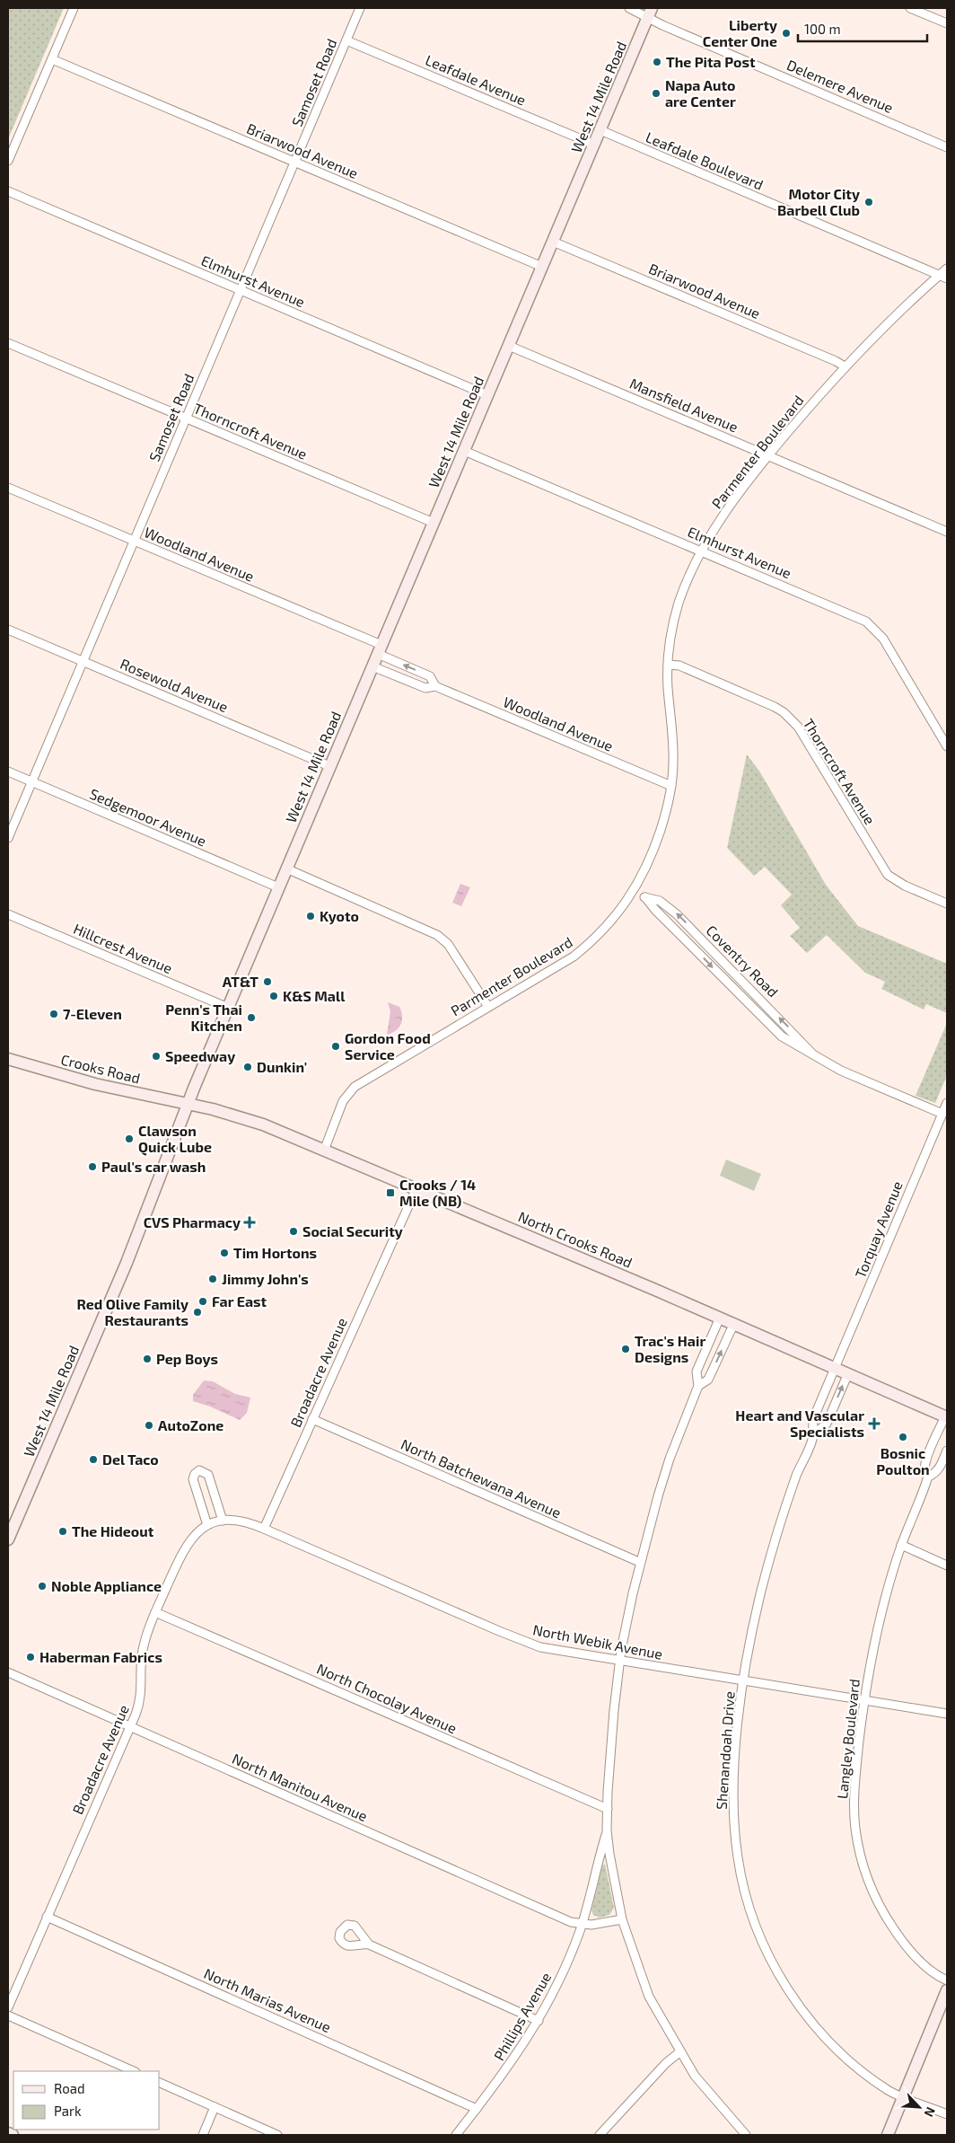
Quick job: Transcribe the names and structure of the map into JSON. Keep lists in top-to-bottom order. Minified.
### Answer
{"streets":{"main road":["West 14 Mile Road","Crooks Road","North Crooks Road"],"street":["Leafdale Avenue","Samoset Road","Delemere Avenue","Briarwood Avenue","Leafdale Boulevard","Elmhurst Avenue","Mansfield Avenue","Thorncroft Avenue","Parmenter Boulevard","Woodland Avenue","Rosewold Avenue","Sedgemoor Avenue","Hillcrest Avenue","Coventry Road","Torquay Avenue","Broadacre Avenue","North Batchewana Avenue","North Webik Avenue","North Chocolay Avenue","Langley Boulevard","Shenandoah Drive","North Manitou Avenue","North Marias Avenue","Phillips Avenue"]},"crossings":[["Leafdale Avenue","Samoset Road"],["Leafdale Avenue","West 14 Mile Road"],["Samoset Road","Briarwood Avenue"],["Samoset Road","Elmhurst Avenue"],["Samoset Road","Thorncroft Avenue"],["Samoset Road","Woodland Avenue"],["Samoset Road","Rosewold Avenue"],["Samoset Road","Sedgemoor Avenue"],["Delemere Avenue","West 14 Mile Road"],["West 14 Mile Road","Briarwood Avenue"],["West 14 Mile Road","Leafdale Boulevard"],["West 14 Mile Road","Elmhurst Avenue"],["West 14 Mile Road","Mansfield Avenue"],["West 14 Mile Road","Thorncroft Avenue"],["West 14 Mile Road","Woodland Avenue"],["West 14 Mile Road","Rosewold Avenue"],["West 14 Mile Road","Sedgemoor Avenue"],["West 14 Mile Road","Hillcrest Avenue"],["West 14 Mile Road","Crooks Road"],["West 14 Mile Road","North Crooks Road"],["Briarwood Avenue","Parmenter Boulevard"],["Leafdale Boulevard","Parmenter Boulevard"],["Elmhurst Avenue","Parmenter Boulevard"],["Mansfield Avenue","Parmenter Boulevard"],["Thorncroft Avenue","Parmenter Boulevard"],["Parmenter Boulevard","Woodland Avenue"],["Parmenter Boulevard","Coventry Road"],["Parmenter Boulevard","North Crooks Road"],["Coventry Road","Torquay Avenue"],["Crooks Road","North Crooks Road"],["Torquay Avenue","North Crooks Road"],["Torquay Avenue","Shenandoah Drive"],["North Crooks Road","Broadacre Avenue"],["North Crooks Road","Langley Boulevard"],["North Crooks Road","Shenandoah Drive"],["Broadacre Avenue","North Batchewana Avenue"],["Broadacre Avenue","North Webik Avenue"],["Broadacre Avenue","North Chocolay Avenue"],["Broadacre Avenue","North Manitou Avenue"],["Broadacre Avenue","North Marias Avenue"],["North Webik Avenue","Langley Boulevard"],["North Webik Avenue","Shenandoah Drive"],["North Manitou Avenue","Phillips Avenue"],["North Marias Avenue","Phillips Avenue"]],"places":{"other":["Liberty Center One","The Pita Post","Napa Auto are Center","Motor City Barbell Club","Kyoto","AT&T","K&S Mall","7-Eleven","Penn's Thai Kitchen","Gordon Food Service","Speedway","Dunkin'","Clawson Quick Lube","Paul's car wash","Social Security","Tim Hortons","Jimmy John's","Far East","Red Olive Family Restaurants","Trac's Hair Designs","Pep Boys","AutoZone","Bosnic Poulton","Del Taco","The Hideout","Noble Appliance","Haberman Fabrics"],"transit":["Crooks / 14 Mile (NB)"],"health":["CVS Pharmacy","Heart and Vascular Specialists"]},"legend":["Road","Park"],"scale_bar":"100 m","north":"bottom right"}
